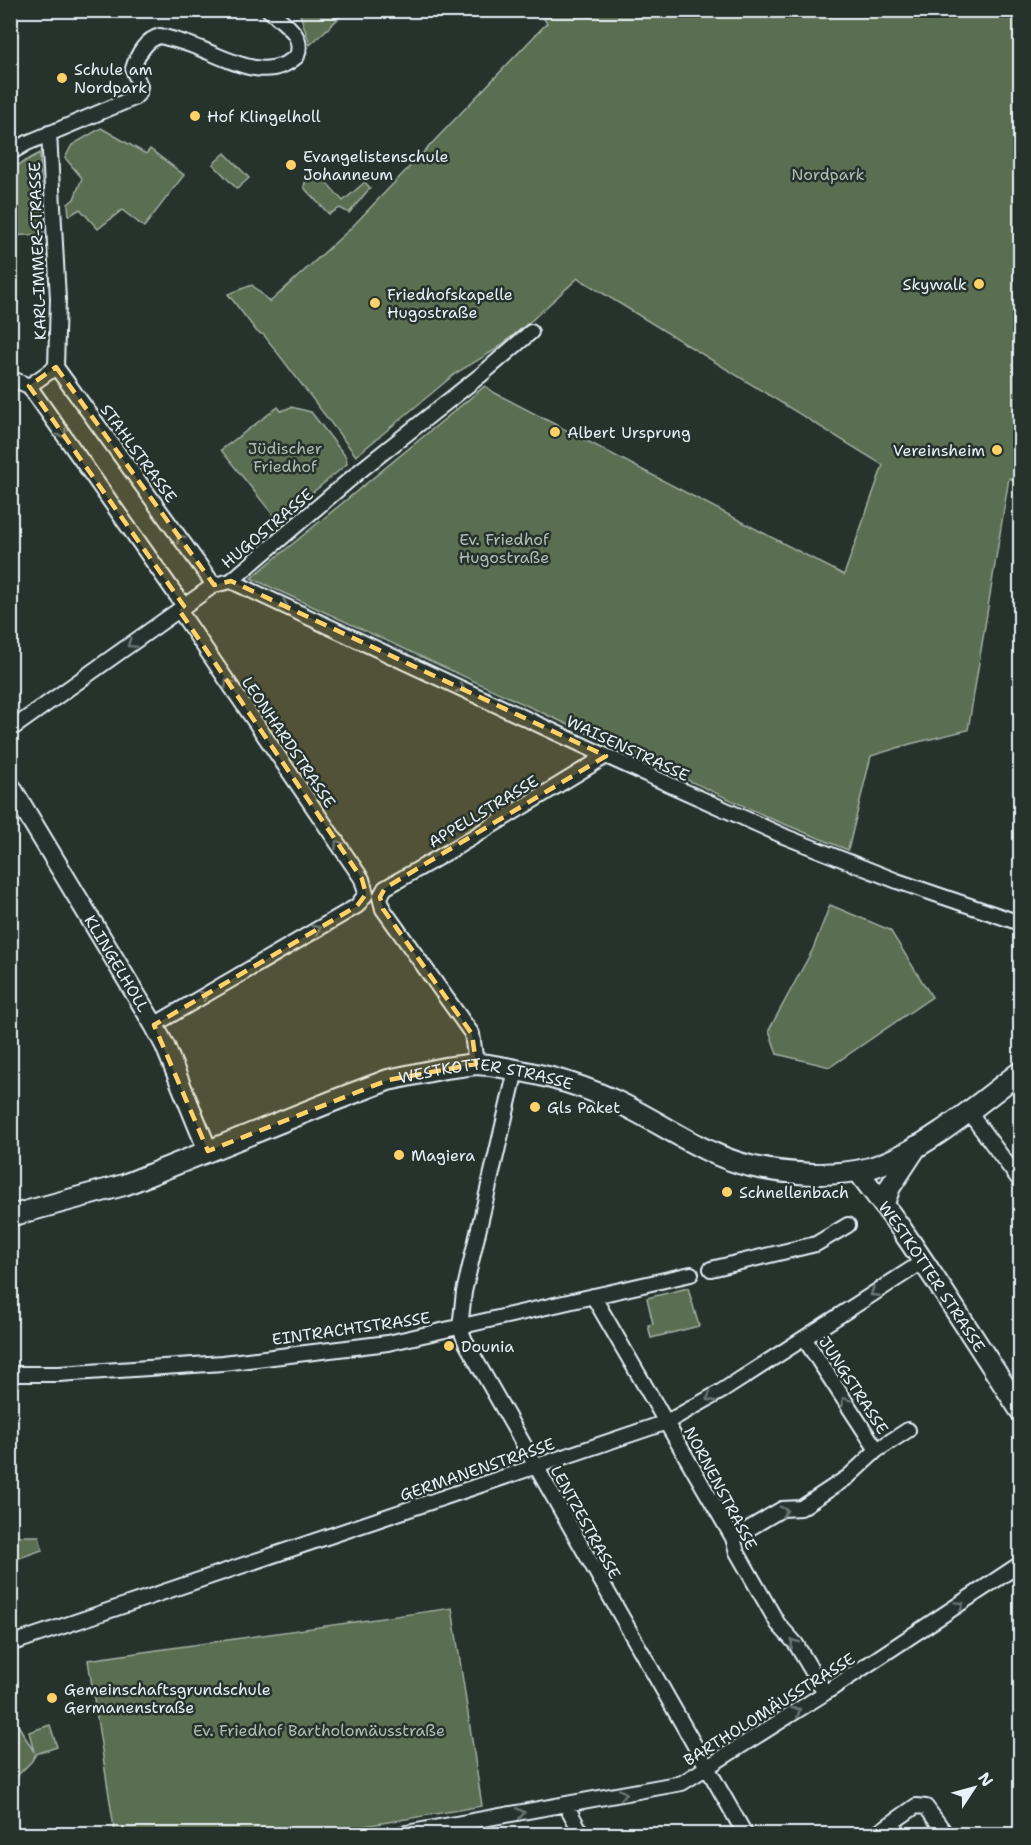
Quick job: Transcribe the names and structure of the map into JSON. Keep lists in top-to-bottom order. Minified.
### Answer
{"streets":{"main road":["WESTKOTTER STRASSE"],"street":["KARL-IMMER-STRASSE","STAHLSTRASSE","HUGOSTRASSE","LEONHARDSTRASSE","WAISENSTRASSE","APPELLSTRASSE","KLINGELHOLL","EINTRACHTSTRASSE","JUNGSTRASSE","GERMANENSTRASSE","NORNENSTRASSE","LENTZESTRASSE","BARTHOLOMÄUSSTRASSE"]},"crossings":[["KARL-IMMER-STRASSE","STAHLSTRASSE"],["STAHLSTRASSE","HUGOSTRASSE"],["HUGOSTRASSE","LEONHARDSTRASSE"],["HUGOSTRASSE","WAISENSTRASSE"],["LEONHARDSTRASSE","APPELLSTRASSE"],["LEONHARDSTRASSE","WESTKOTTER STRASSE"],["WAISENSTRASSE","APPELLSTRASSE"],["APPELLSTRASSE","KLINGELHOLL"],["KLINGELHOLL","WESTKOTTER STRASSE"],["WESTKOTTER STRASSE","GERMANENSTRASSE"],["EINTRACHTSTRASSE","NORNENSTRASSE"],["EINTRACHTSTRASSE","LENTZESTRASSE"],["JUNGSTRASSE","GERMANENSTRASSE"],["JUNGSTRASSE","NORNENSTRASSE"],["GERMANENSTRASSE","NORNENSTRASSE"],["GERMANENSTRASSE","LENTZESTRASSE"],["NORNENSTRASSE","BARTHOLOMÄUSSTRASSE"],["LENTZESTRASSE","BARTHOLOMÄUSSTRASSE"]],"one_way":["LEONHARDSTRASSE","WAISENSTRASSE","APPELLSTRASSE","NORNENSTRASSE","BARTHOLOMÄUSSTRASSE"],"parks":["Nordpark","Jüdischer Friedhof","Ev. Friedhof Hugostraße","Ev. Friedhof Bartholomäusstraße"],"places":["Schule am Nordpark","Hof Klingelholl","Evangelistenschule Johanneum","Skywalk","Friedhofskapelle Hugostraße","Albert Ursprung","Vereinsheim","Gls Paket","Magiera","Schnellenbach","Dounia","Gemeinschaftsgrundschule Germanenstraße"],"north":"top right"}
